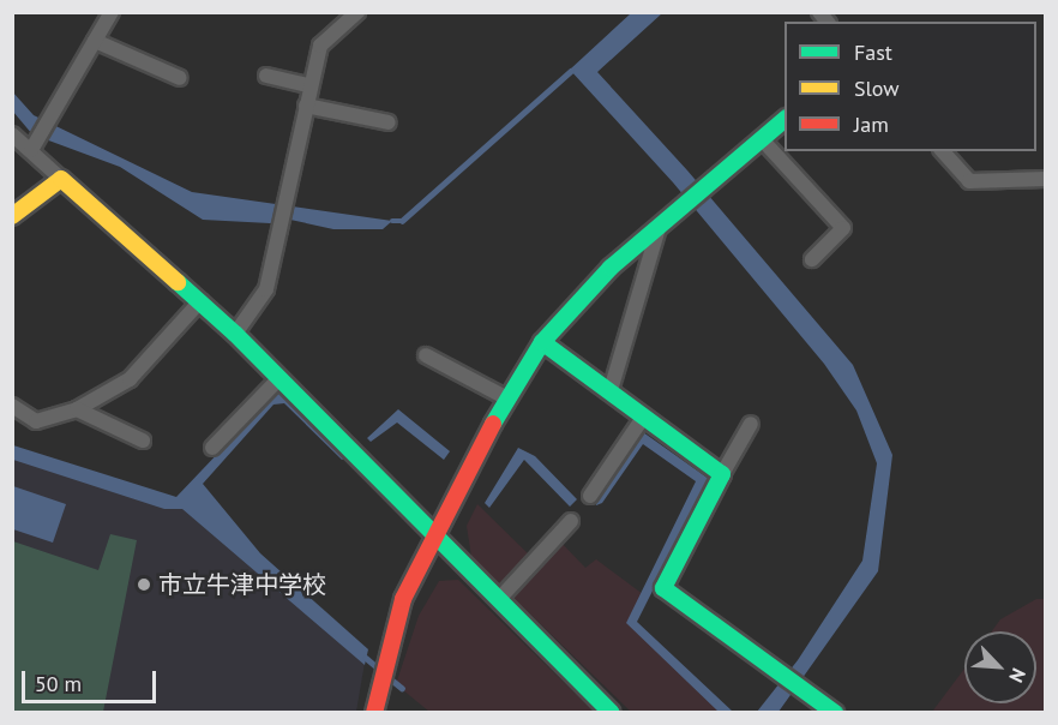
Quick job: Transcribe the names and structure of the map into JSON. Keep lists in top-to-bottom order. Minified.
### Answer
{"places":["市立牛津中学校"],"legend":["Fast","Slow","Jam"],"scale_bar":"50 m","north":"bottom right"}
